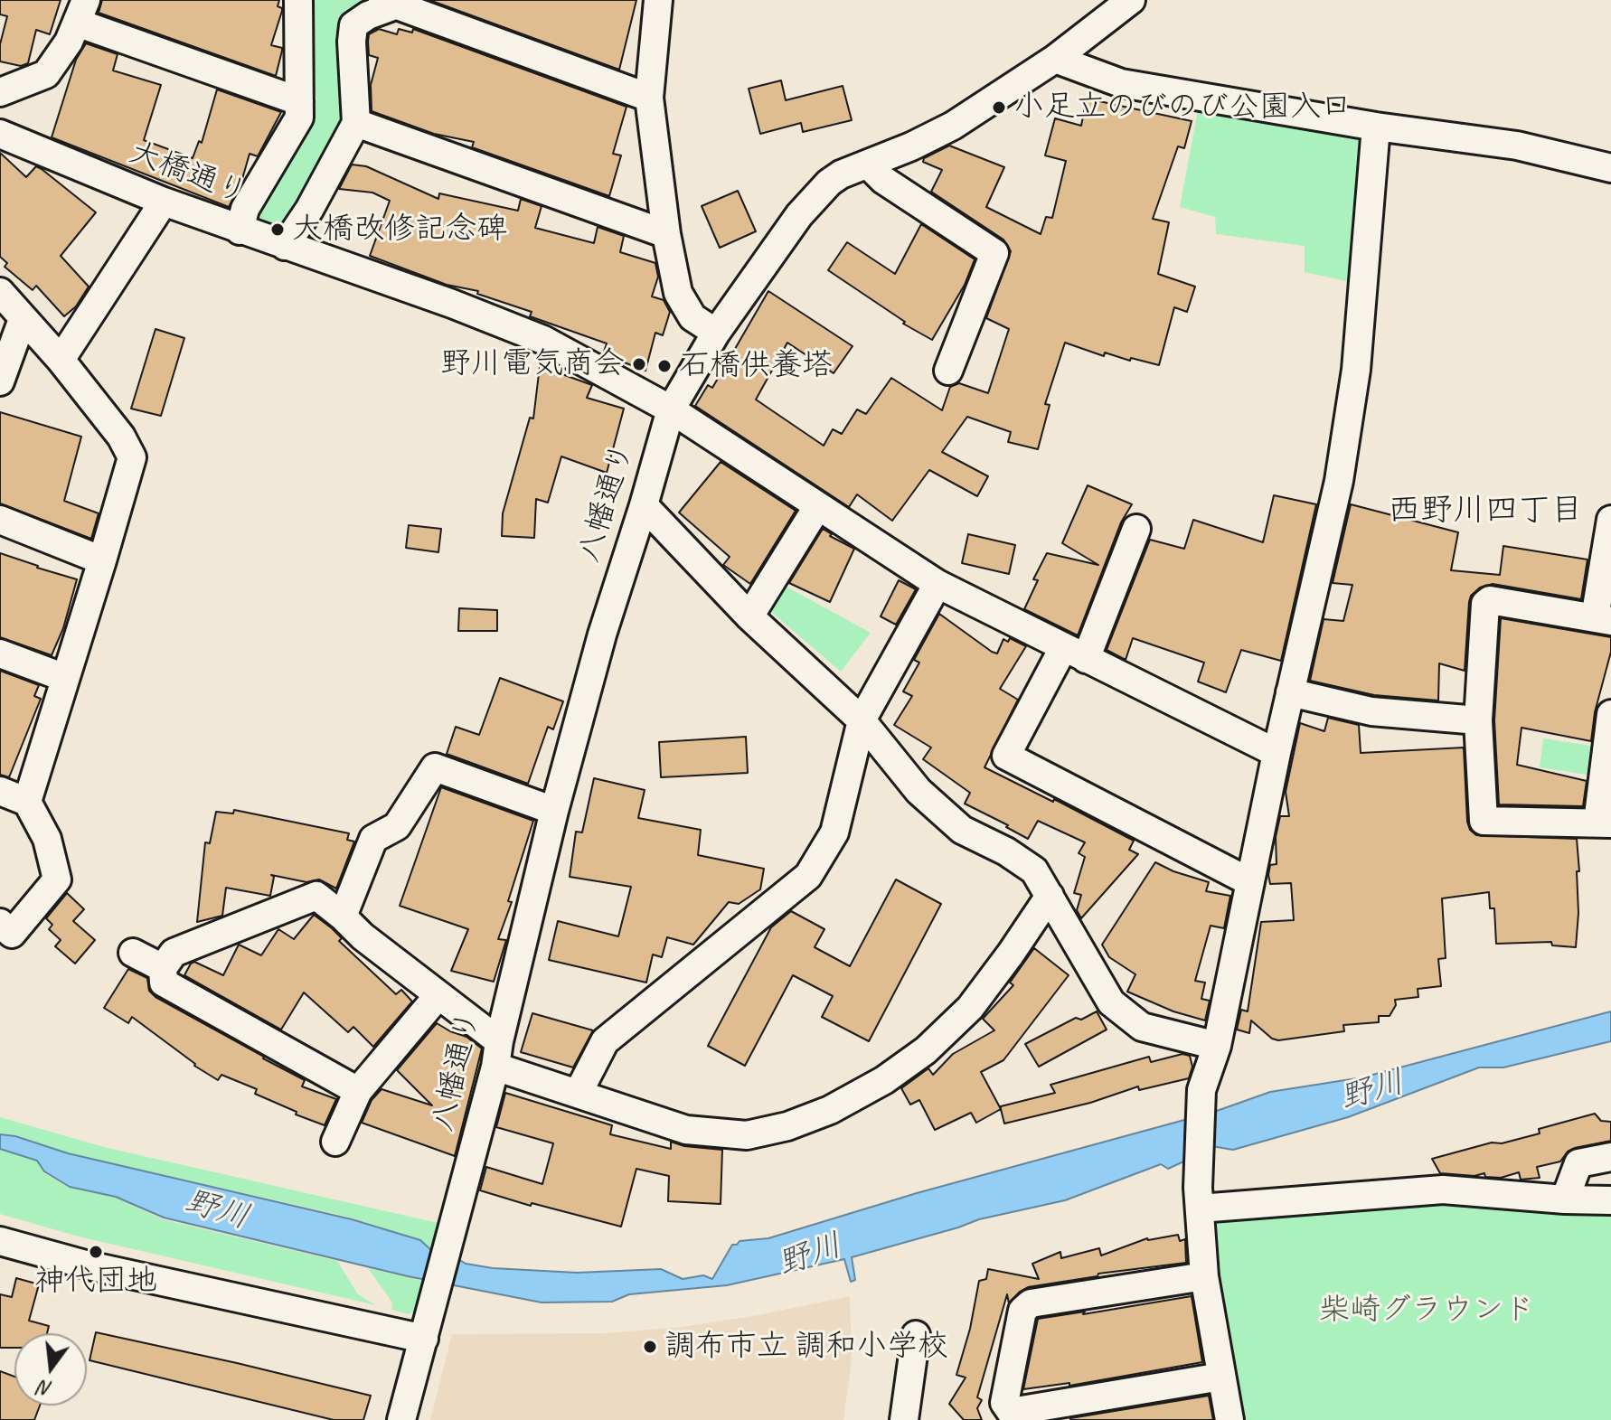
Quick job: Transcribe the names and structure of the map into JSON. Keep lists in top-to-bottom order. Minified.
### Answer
{"streets":{"street":["大橋通り","八幡通り"]},"crossings":[["大橋通り","八幡通り"]],"districts":["西野川四丁目"],"water":["野川"],"parks":["柴崎グラウンド"],"places":["小足立のびのび公園入口","大橋改修記念碑","野川電気商会","石橋供養塔","神代団地","調布市立 調和小学校"],"north":"bottom"}
